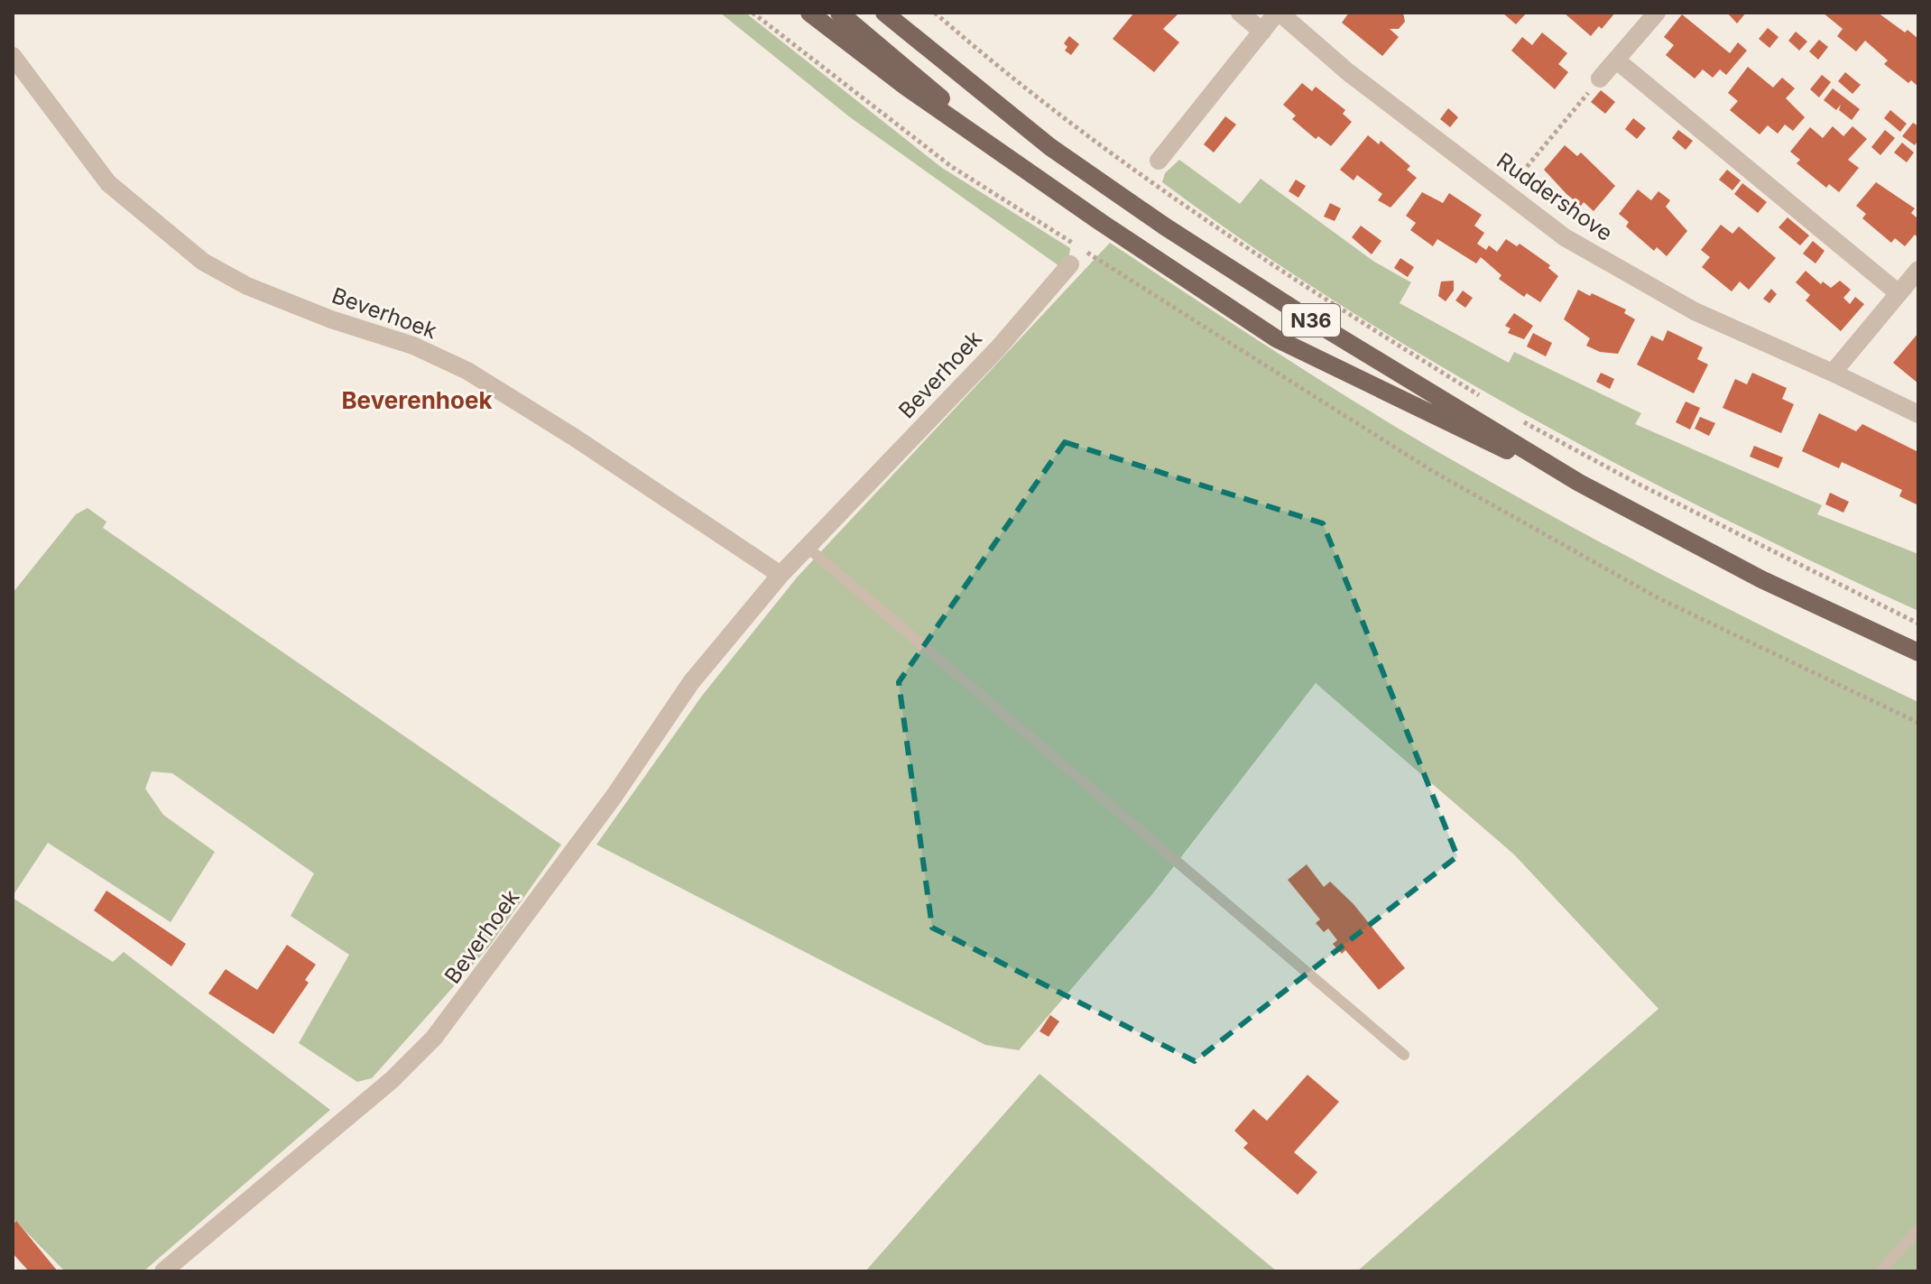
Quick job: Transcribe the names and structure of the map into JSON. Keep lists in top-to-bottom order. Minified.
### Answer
{"streets":{"main road":["N36"],"street":["Ruddershove","Beverhoek"]},"districts":["Beverenhoek"]}
